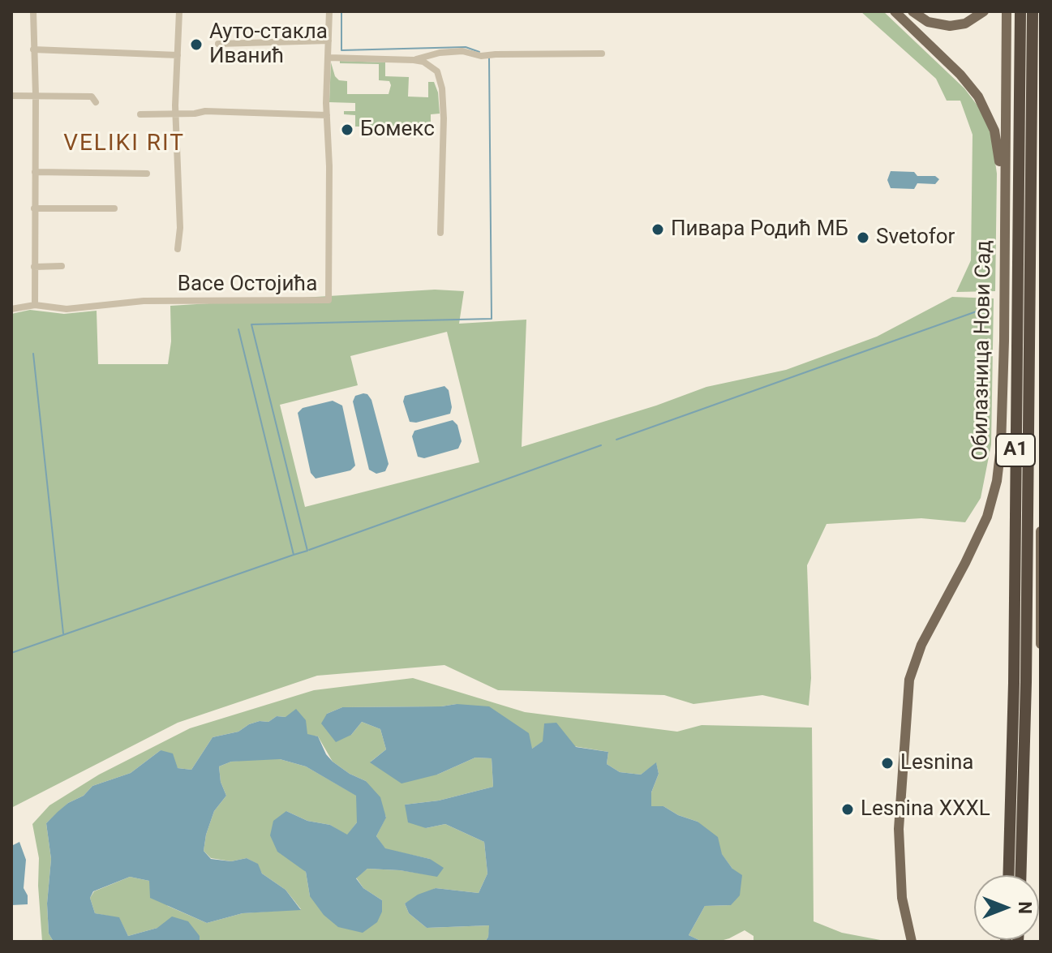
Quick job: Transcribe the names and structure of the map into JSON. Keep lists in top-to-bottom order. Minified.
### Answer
{"streets":{"highway":["A1"],"main road":["Обилазница Нови Сад"],"street":["Васе Остојића"]},"districts":["VELIKI RIT"],"places":["Ауто-стакла Иванић","Бомекс","Пивара Родић МБ","Svetofor","Lesnina","Lesnina XXXL"],"north":"right"}
